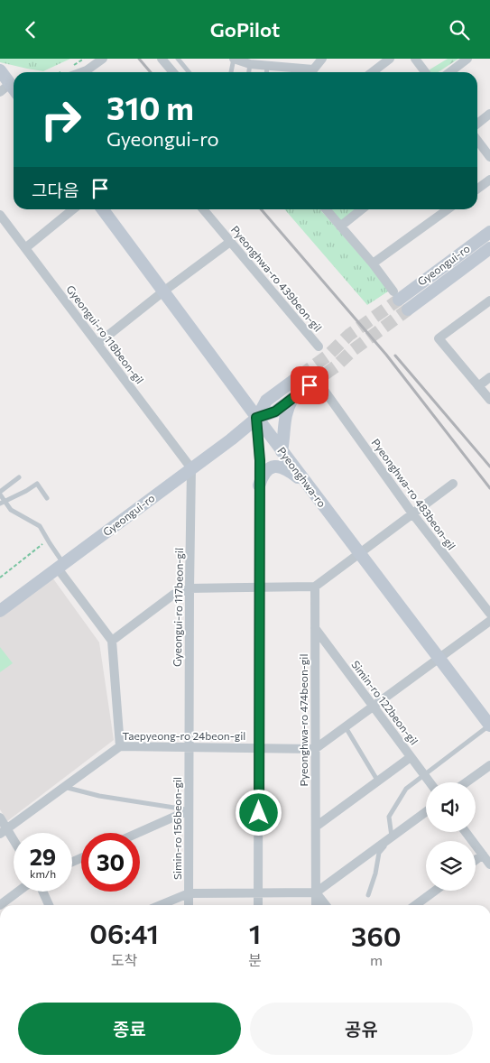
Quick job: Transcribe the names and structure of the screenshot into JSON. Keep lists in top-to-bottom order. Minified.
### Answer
{"streets":{"main road":["Gyeongui-ro","Pyeonghwa-ro"],"street":["Pyeonghwa-ro 439beon-gil","Gyeongui-ro 118beon-gil","Pyeonghwa-ro 483beon-gil","Gyeongui-ro 117beon-gil","Simin-ro 122beon-gil","Pyeonghwa-ro 474beon-gil","Taepyeong-ro 24beon-gil","Simin-ro 156beon-gil"]},"crossings":[["Gyeongui-ro","Gyeongui-ro 118beon-gil"],["Gyeongui-ro","Pyeonghwa-ro"],["Gyeongui-ro","Pyeonghwa-ro 483beon-gil"],["Gyeongui-ro","Gyeongui-ro 117beon-gil"],["Gyeongui-ro 118beon-gil","Gyeongui-ro 117beon-gil"],["Gyeongui-ro 117beon-gil","Taepyeong-ro 24beon-gil"],["Gyeongui-ro 117beon-gil","Simin-ro 156beon-gil"],["Simin-ro 122beon-gil","Pyeonghwa-ro 474beon-gil"],["Pyeonghwa-ro 474beon-gil","Taepyeong-ro 24beon-gil"],["Taepyeong-ro 24beon-gil","Simin-ro 156beon-gil"]],"page":{"header":"GoPilot","turn":["310 m","Gyeongui-ro"],"then":"그다음","speed":"29 km/h","limit":"30","eta":["06:41","도착","1","분","360","m"],"buttons":["종료","공유"]}}
